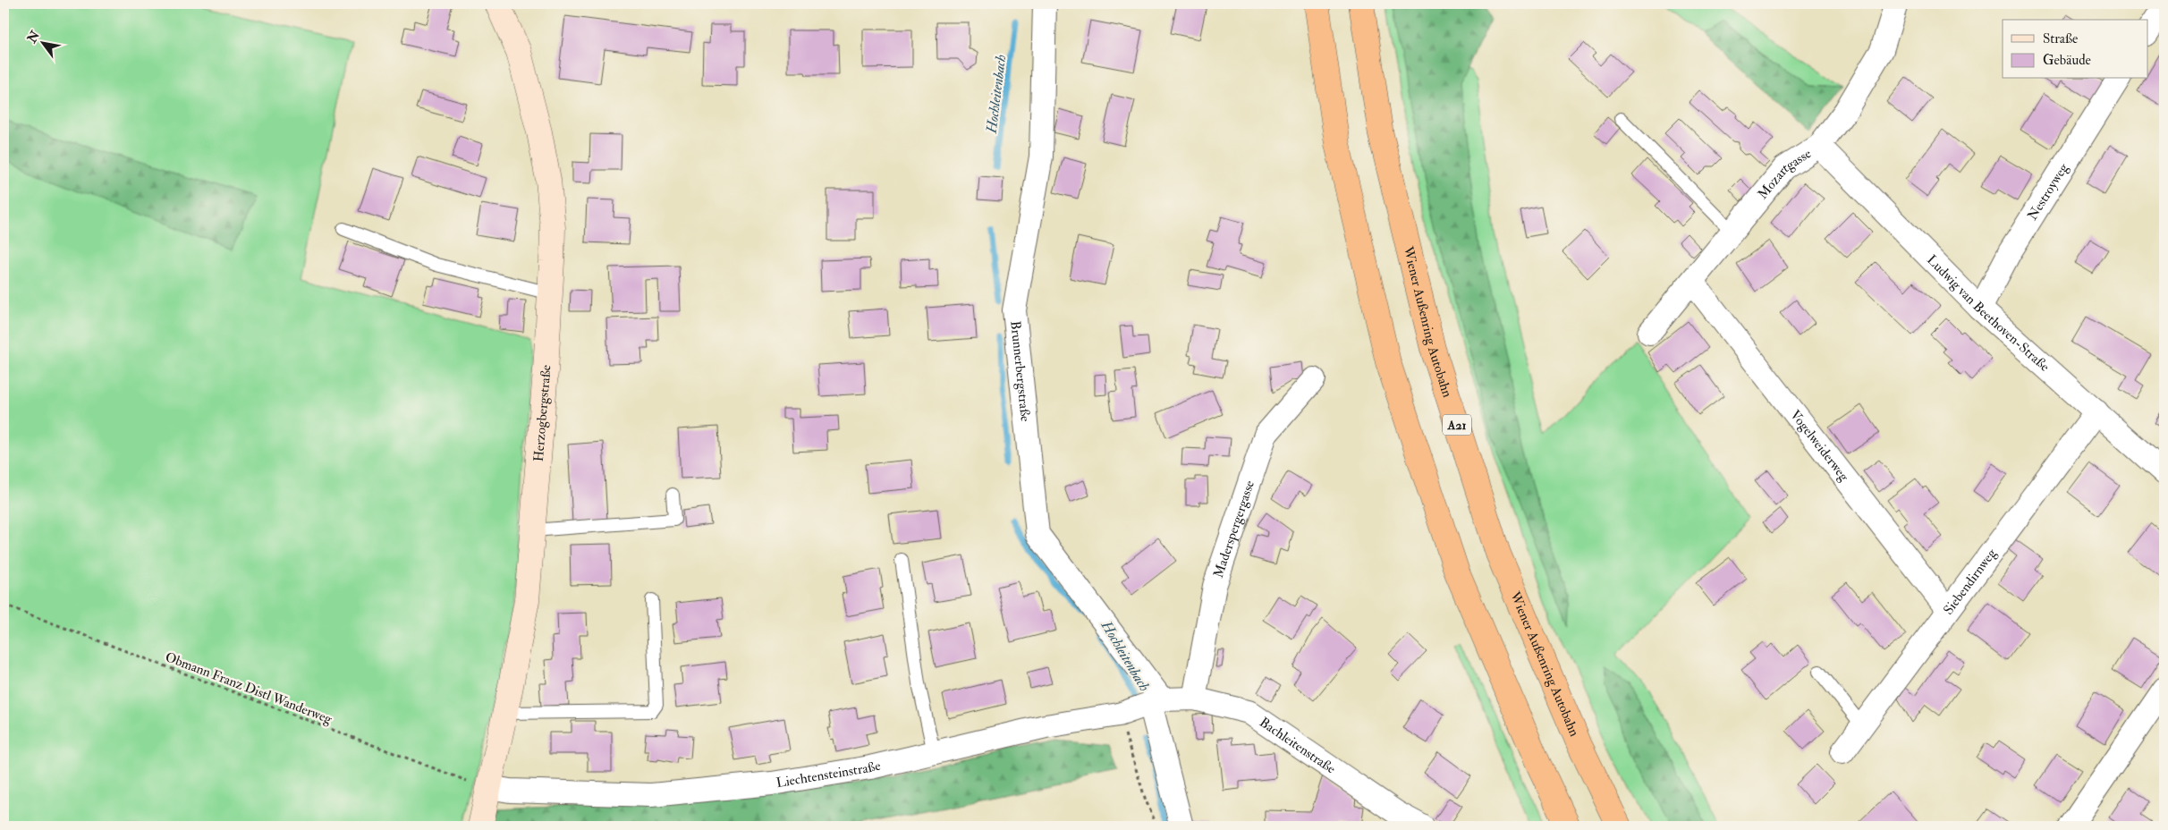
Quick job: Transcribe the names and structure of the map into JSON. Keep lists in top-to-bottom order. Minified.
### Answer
{"streets":{"highway":["Wiener Außenring Autobahn","A21"],"main road":["Herzogbergstraße"],"street":["Mozartgasse","Nestroyweg","Ludwig van Beethoven-Straße","Brunnerbergstraße","Vogelweiderweg","Maderspergergasse","Siebendirnweg","Bachleitenstraße","Liechtensteinstraße"],"path":["Obmann Franz Distl Wanderweg"]},"crossings":[["Mozartgasse","Ludwig van Beethoven-Straße"],["Mozartgasse","Vogelweiderweg"],["Nestroyweg","Ludwig van Beethoven-Straße"],["Ludwig van Beethoven-Straße","Siebendirnweg"],["Brunnerbergstraße","Bachleitenstraße"],["Brunnerbergstraße","Liechtensteinstraße"],["Herzogbergstraße","Obmann Franz Distl Wanderweg"],["Herzogbergstraße","Liechtensteinstraße"],["Vogelweiderweg","Siebendirnweg"],["Maderspergergasse","Bachleitenstraße"],["Obmann Franz Distl Wanderweg","Liechtensteinstraße"],["Bachleitenstraße","Liechtensteinstraße"]],"water":["Hochleitenbach"],"legend":["Straße","Gebäude"],"north":"top left"}
